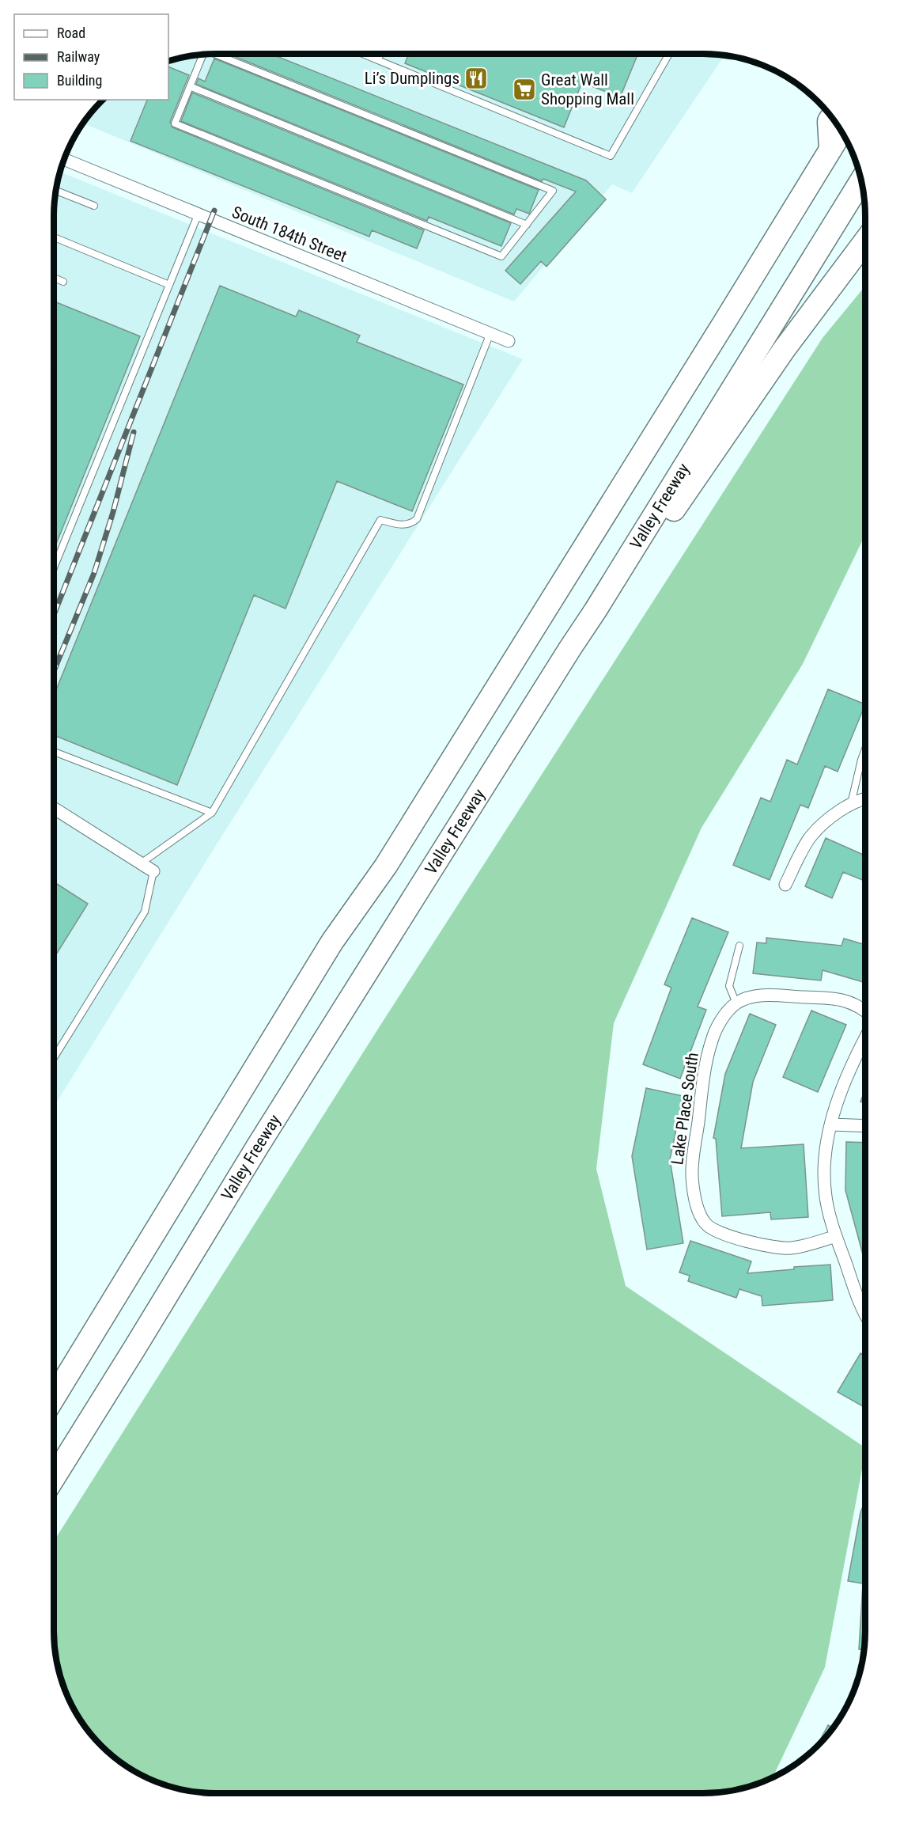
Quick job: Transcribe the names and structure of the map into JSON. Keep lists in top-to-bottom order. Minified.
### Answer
{"streets":{"highway":["Valley Freeway"],"street":["South 184th Street","Lake Place South"]},"places":{"restaurant":["Li’s Dumplings"],"supermarket":["Great Wall Shopping Mall"]},"legend":["Road","Railway","Building"]}
